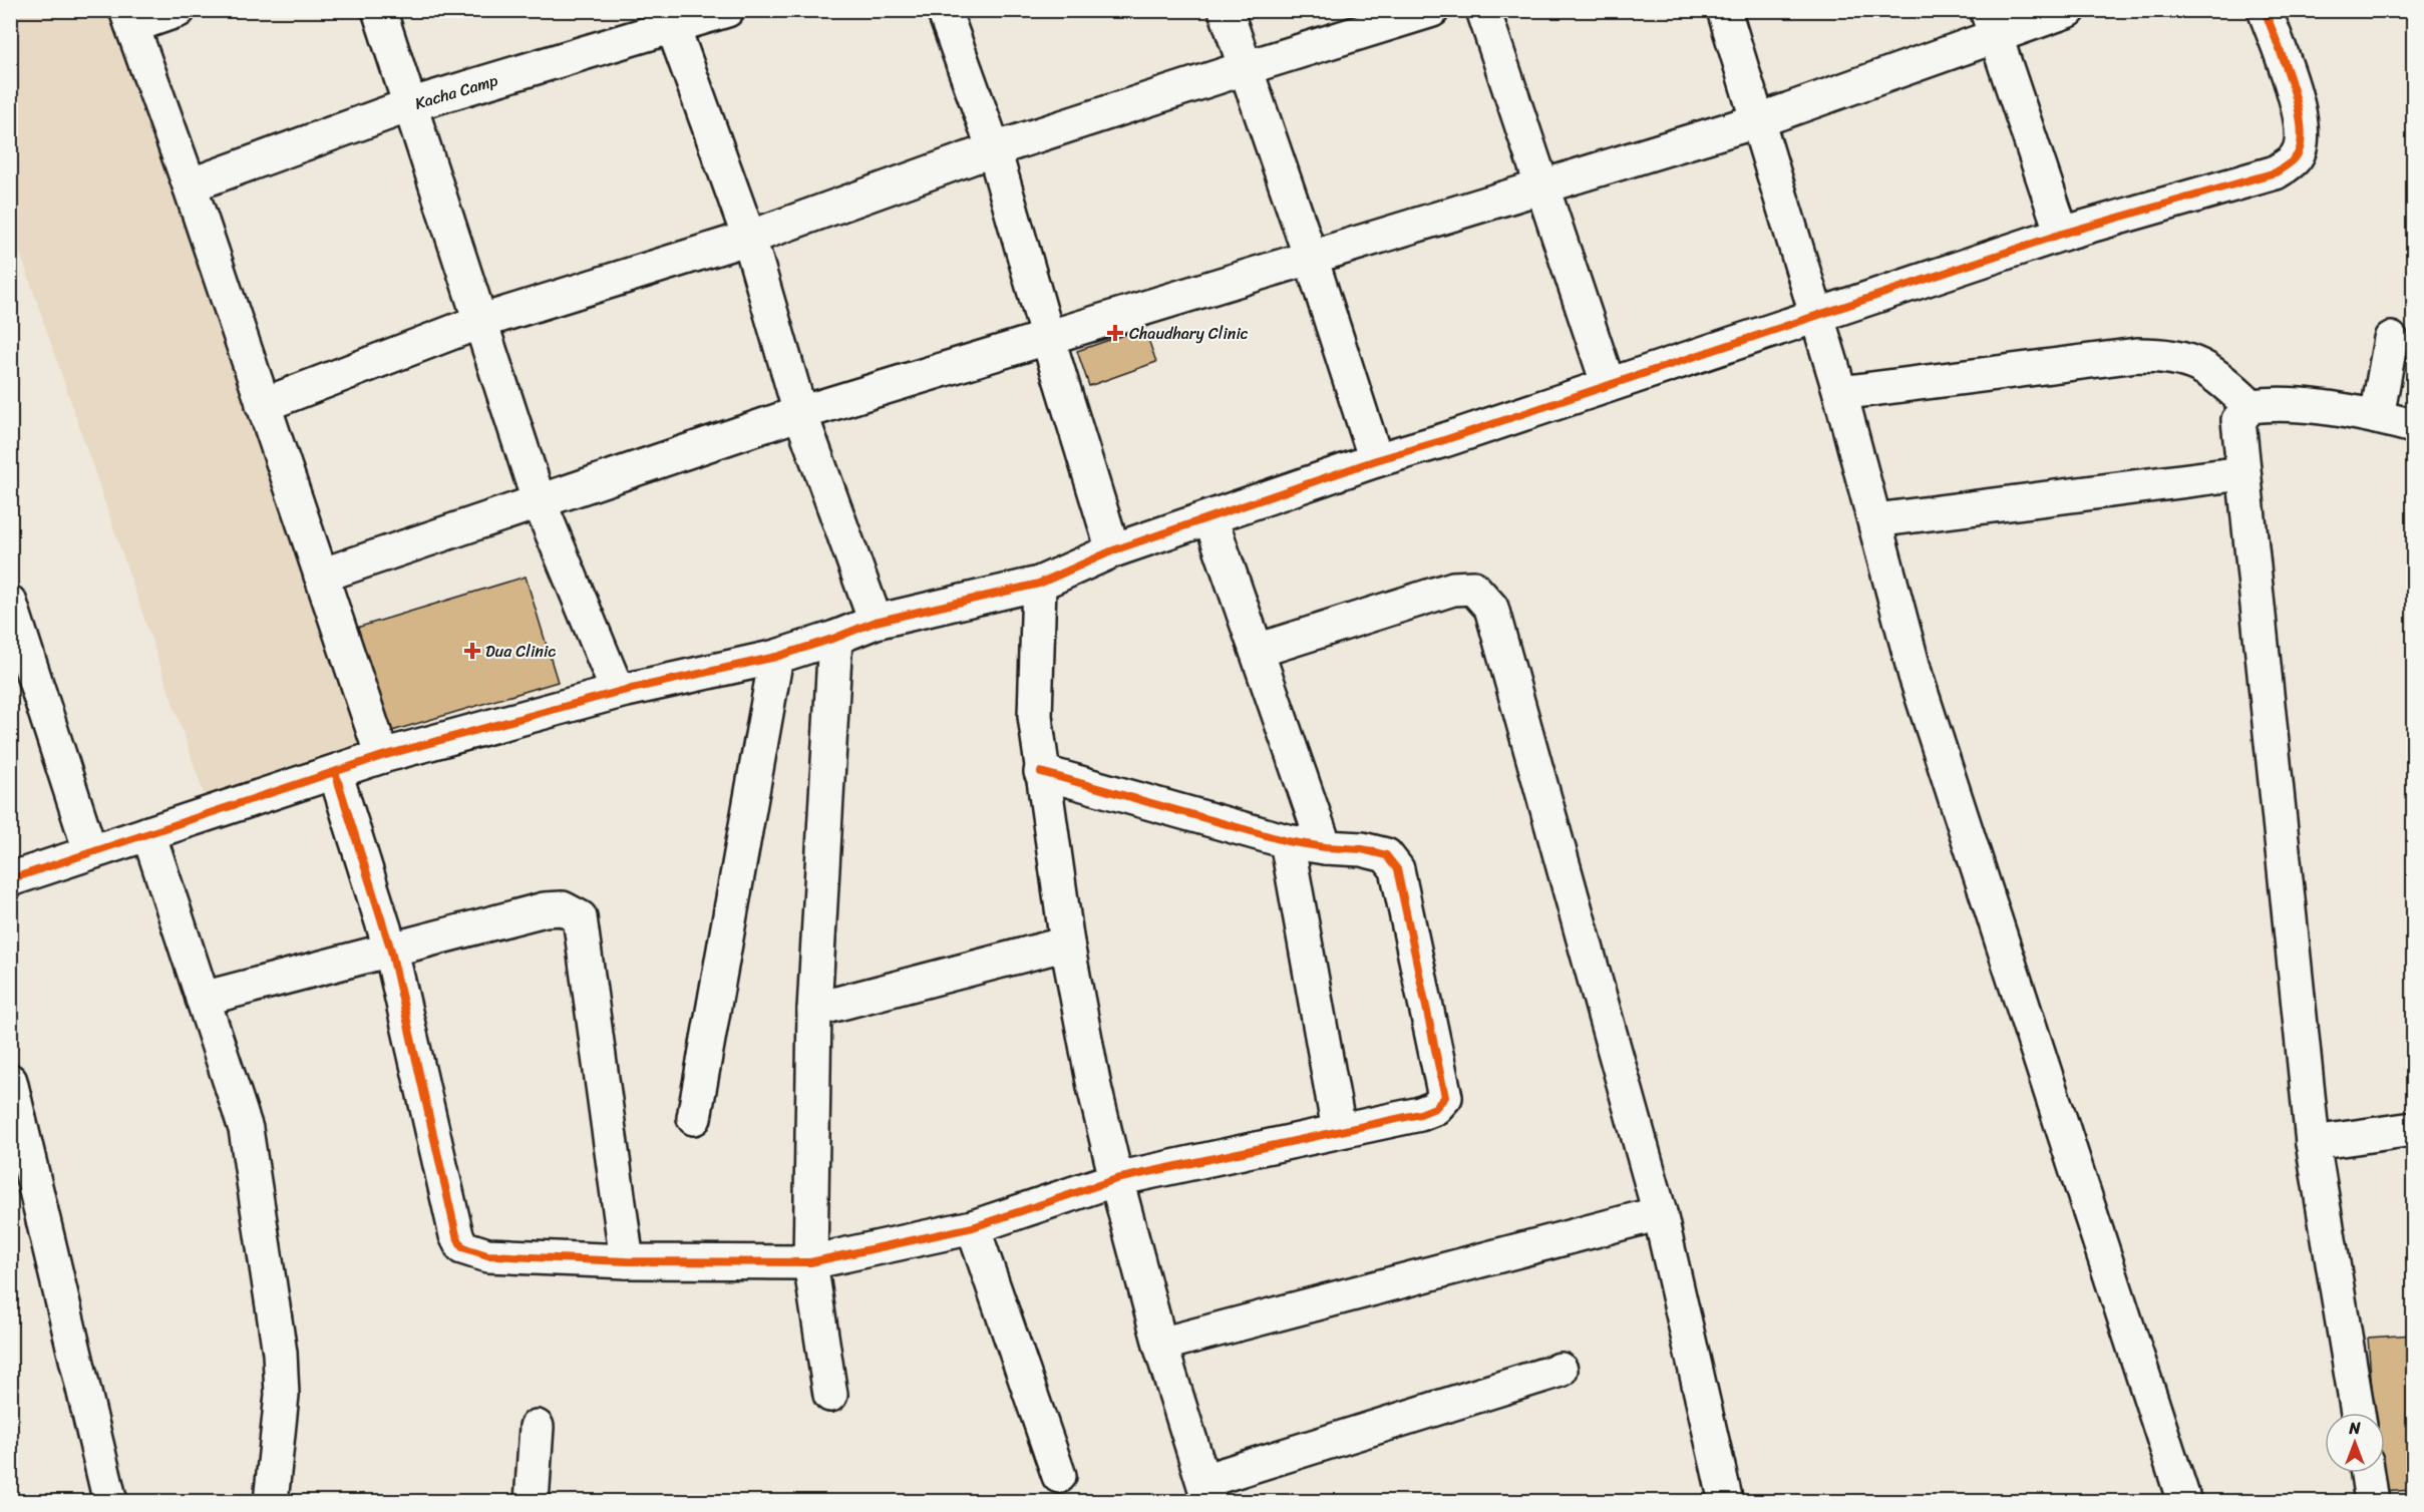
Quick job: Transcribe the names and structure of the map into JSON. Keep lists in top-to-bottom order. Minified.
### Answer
{"streets":{"street":["Kacha Camp"]},"places":{"health":["Chaudhary Clinic","Dua Clinic"]},"north":"top"}
